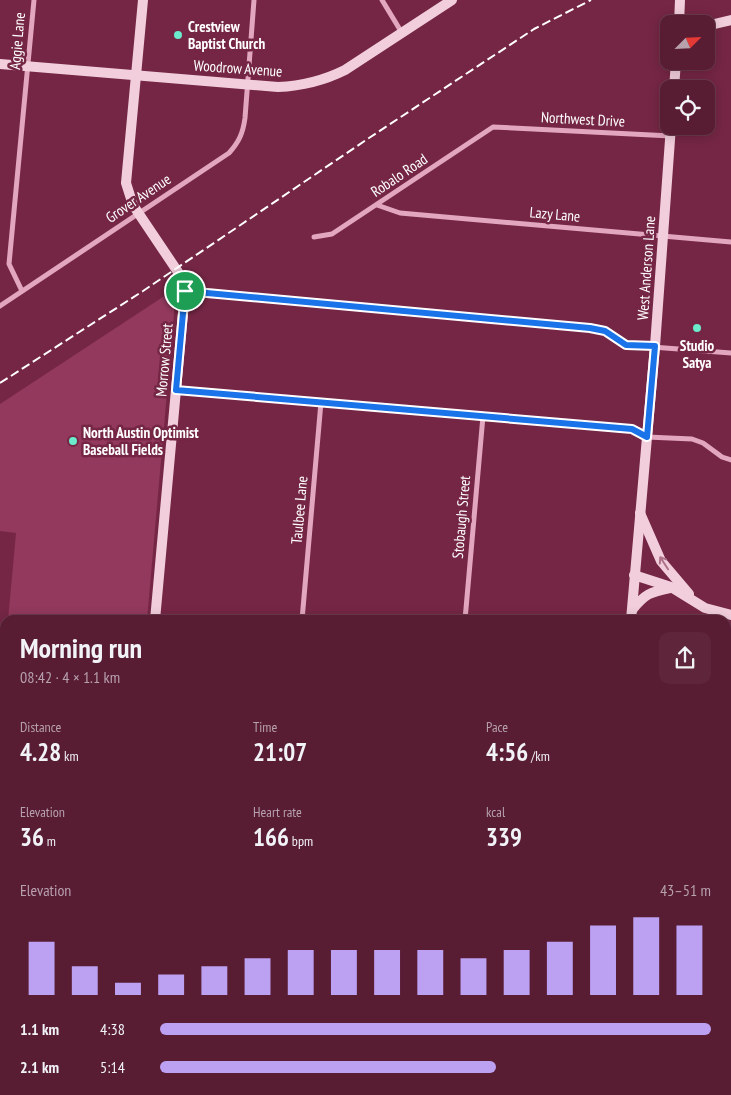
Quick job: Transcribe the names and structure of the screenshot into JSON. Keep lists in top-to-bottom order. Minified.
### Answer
{"streets":{"street":["Aggie Lane","Woodrow Avenue","Northwest Drive","Robalo Road","Grover Avenue","Lazy Lane","West Anderson Lane","Morrow Street","Taulbee Lane","Stobaugh Street"]},"crossings":[["Aggie Lane","Woodrow Avenue"],["Aggie Lane","Grover Avenue"],["Woodrow Avenue","Grover Avenue"],["Woodrow Avenue","Morrow Street"],["Northwest Drive","Robalo Road"],["Robalo Road","Lazy Lane"],["Grover Avenue","Morrow Street"],["Lazy Lane","West Anderson Lane"]],"places":["Crestview Baptist Church","Studio Satya","North Austin Optimist Baseball Fields"],"north":"top right","page":{"heading":["Morning run","08:42 · 4 × 1.1 km"],"stats":[["Distance","4.28 km"],["Time","21:07"],["Pace","4:56 /km"],["Elevation","36 m"],["Heart rate","166 bpm"],["kcal","339"]],"chart":["Elevation","43–51 m"],"list":[{"name":"1.1 km","note":"4:38"},{"name":"2.1 km","note":"5:14"}]}}
